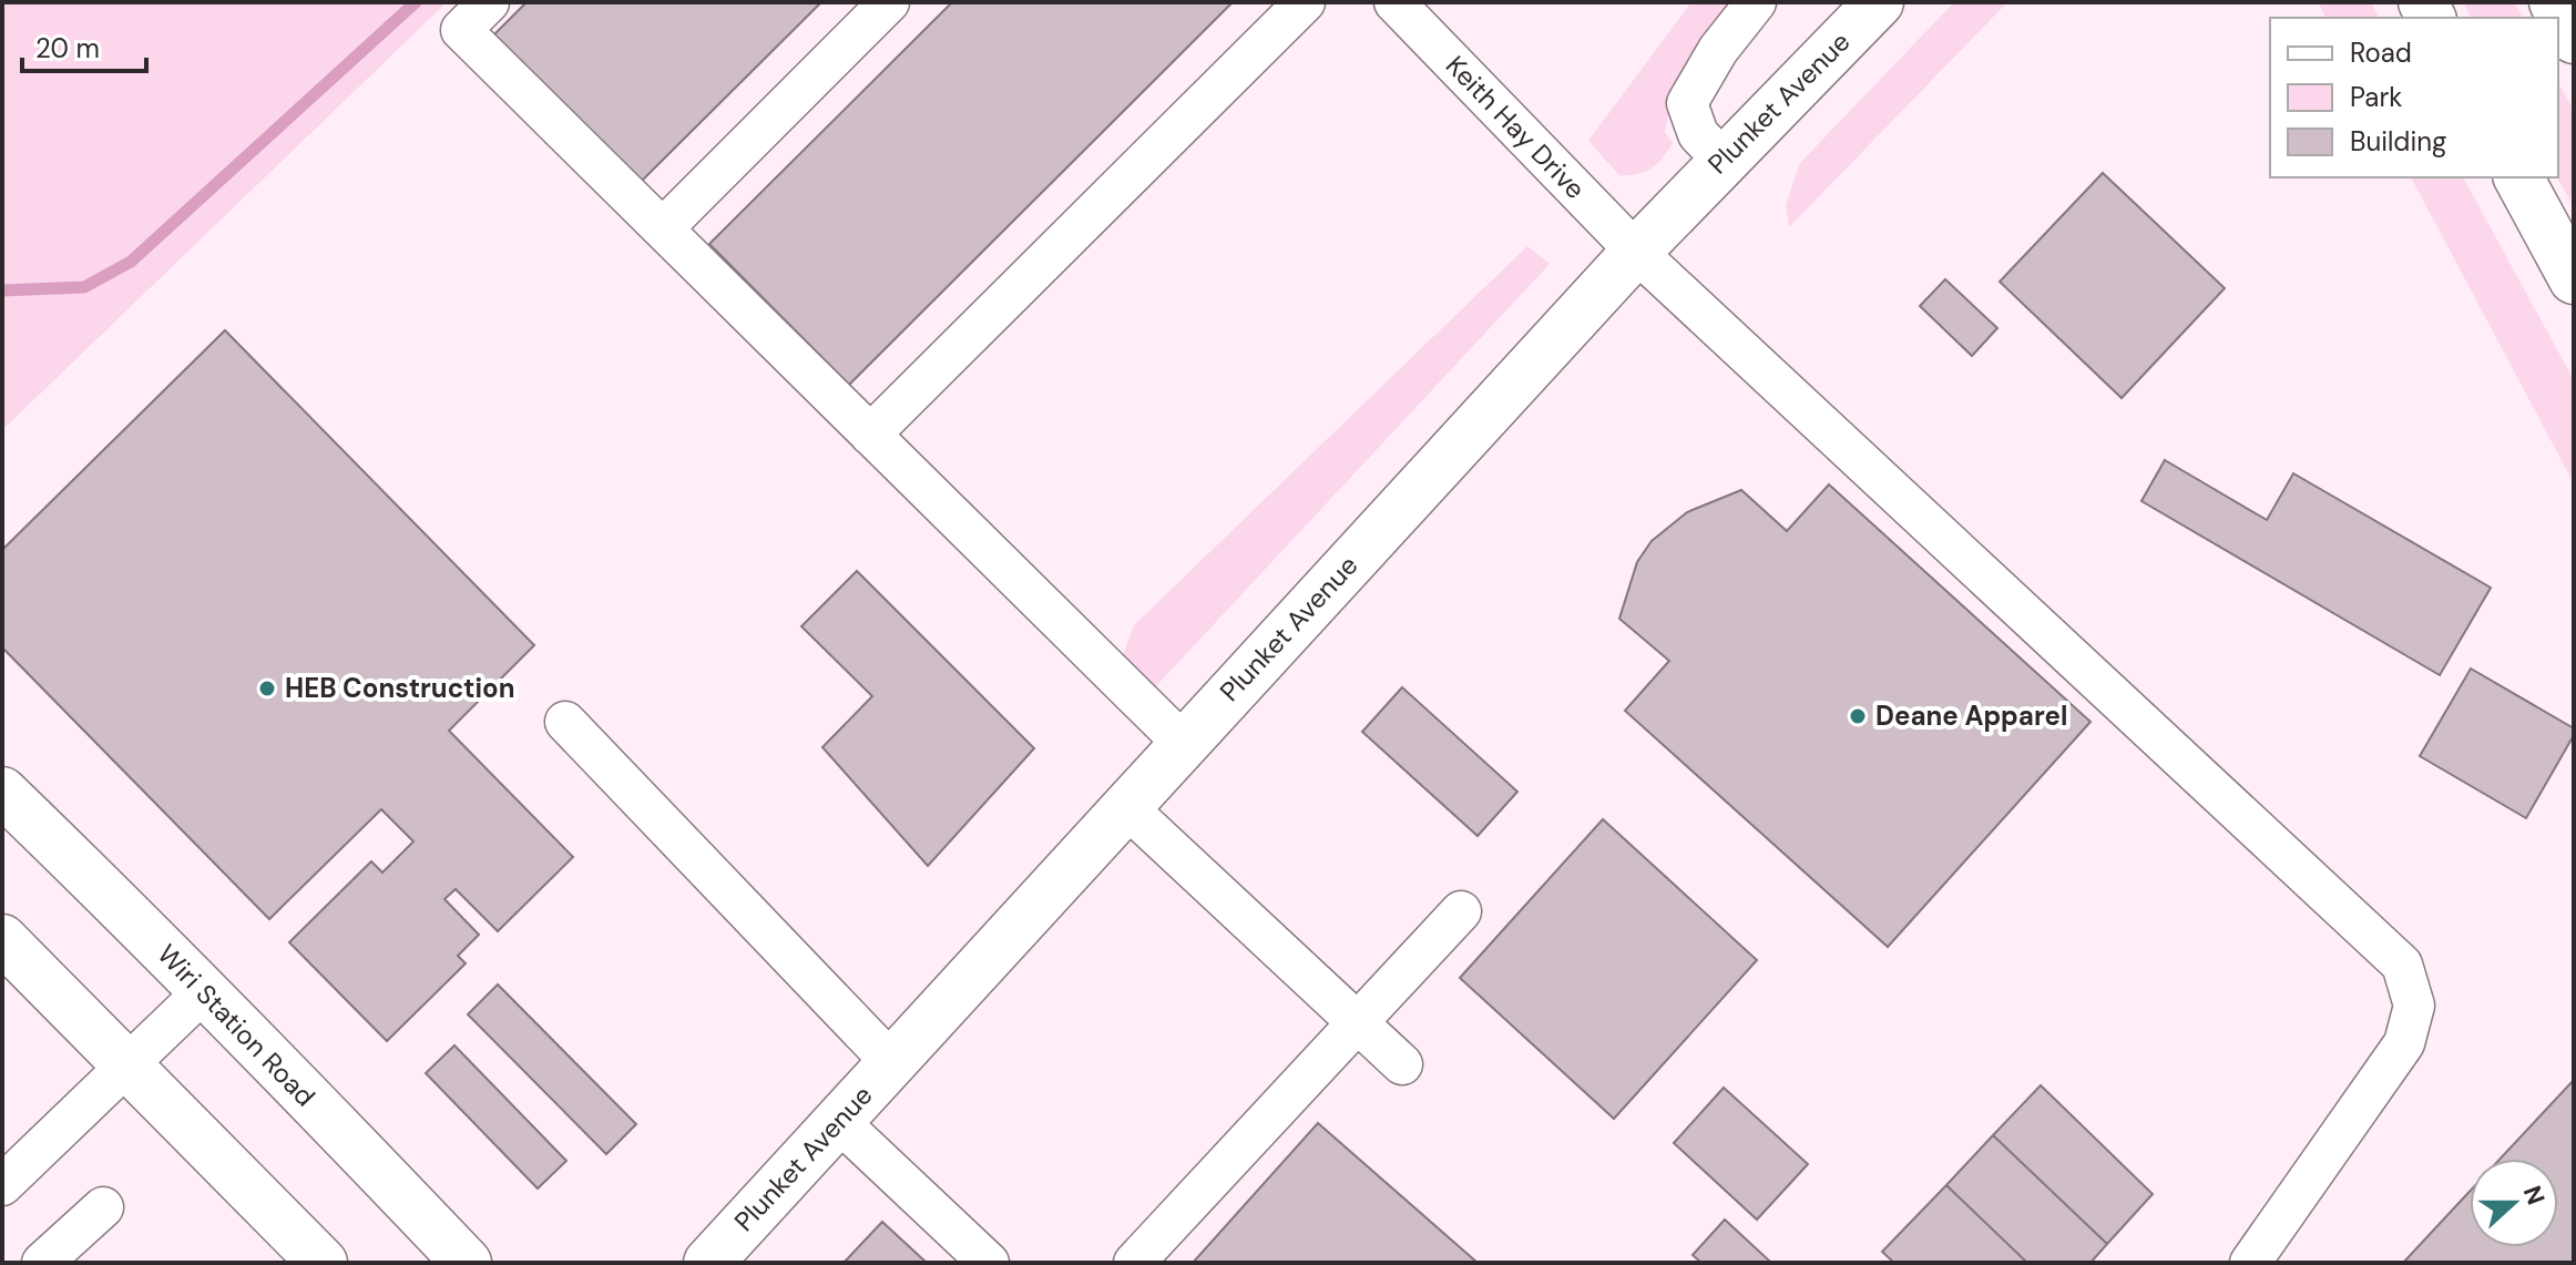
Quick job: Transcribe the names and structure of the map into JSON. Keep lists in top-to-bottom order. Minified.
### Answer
{"streets":{"main road":["Plunket Avenue","Wiri Station Road"],"street":["Keith Hay Drive"]},"crossings":[["Plunket Avenue","Keith Hay Drive"]],"places":["HEB Construction","Deane Apparel"],"legend":["Road","Park","Building"],"scale_bar":"20 m","north":"right"}
